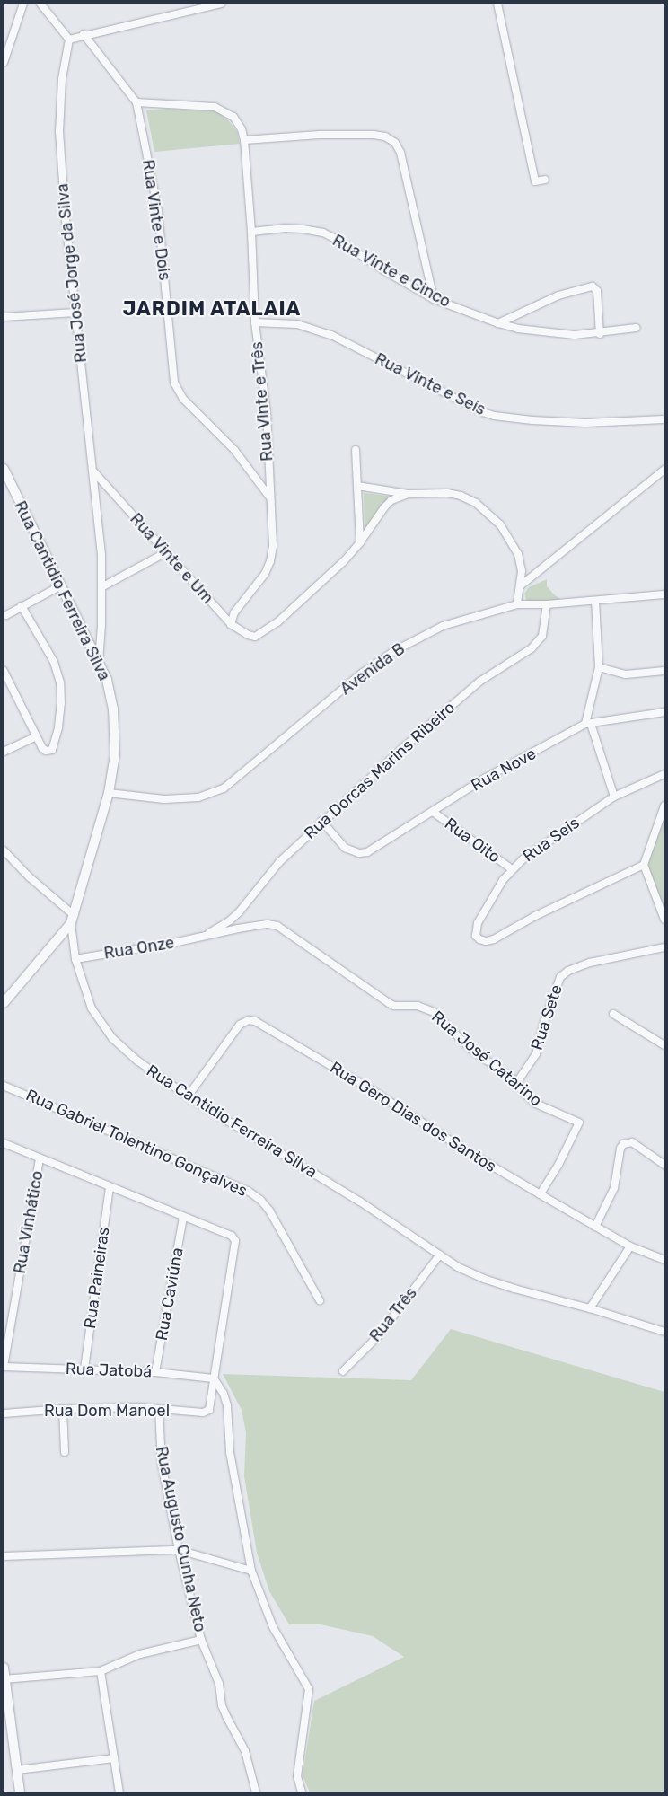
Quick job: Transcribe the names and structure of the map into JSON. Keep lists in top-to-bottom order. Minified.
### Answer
{"streets":{"street":["Rua Vinte e Dois","Rua Vinte e Cinco","Rua José Jorge da Silva","Rua Vinte e Seis","Rua Vinte e Três","Rua Vinte e Um","Rua Cantidio Ferreira Silva","Avenida B","Rua Nove","Rua Dorcas Marins Ribeiro","Rua Seis","Rua Oito","Rua Onze","Rua Sete","Rua José Catarino","Rua Gero Dias dos Santos","Rua Gabriel Tolentino Gonçalves","Rua Vinhático","Rua Paineiras","Rua Caviúna","Rua Três","Rua Jatobá","Rua Dom Manoel","Rua Augusto Cunha Neto"]},"crossings":[["Rua Vinte e Dois","Rua Vinte e Três"],["Rua Vinte e Cinco","Rua Vinte e Três"],["Rua José Jorge da Silva","Rua Vinte e Um"],["Rua José Jorge da Silva","Rua Cantidio Ferreira Silva"],["Rua Vinte e Seis","Rua Vinte e Três"],["Rua Vinte e Três","Rua Vinte e Um"],["Rua Cantidio Ferreira Silva","Avenida B"],["Rua Cantidio Ferreira Silva","Rua Onze"],["Rua Cantidio Ferreira Silva","Rua Gero Dias dos Santos"],["Rua Cantidio Ferreira Silva","Rua Três"],["Avenida B","Rua Dorcas Marins Ribeiro"],["Rua Nove","Rua Dorcas Marins Ribeiro"],["Rua Nove","Rua Oito"],["Rua Dorcas Marins Ribeiro","Rua Onze"],["Rua Dorcas Marins Ribeiro","Rua José Catarino"],["Rua Seis","Rua Oito"],["Rua Onze","Rua José Catarino"],["Rua Sete","Rua José Catarino"],["Rua José Catarino","Rua Gero Dias dos Santos"],["Rua Vinhático","Rua Jatobá"],["Rua Paineiras","Rua Jatobá"],["Rua Caviúna","Rua Jatobá"],["Rua Jatobá","Rua Dom Manoel"],["Rua Dom Manoel","Rua Augusto Cunha Neto"]],"districts":["JARDIM ATALAIA"]}
